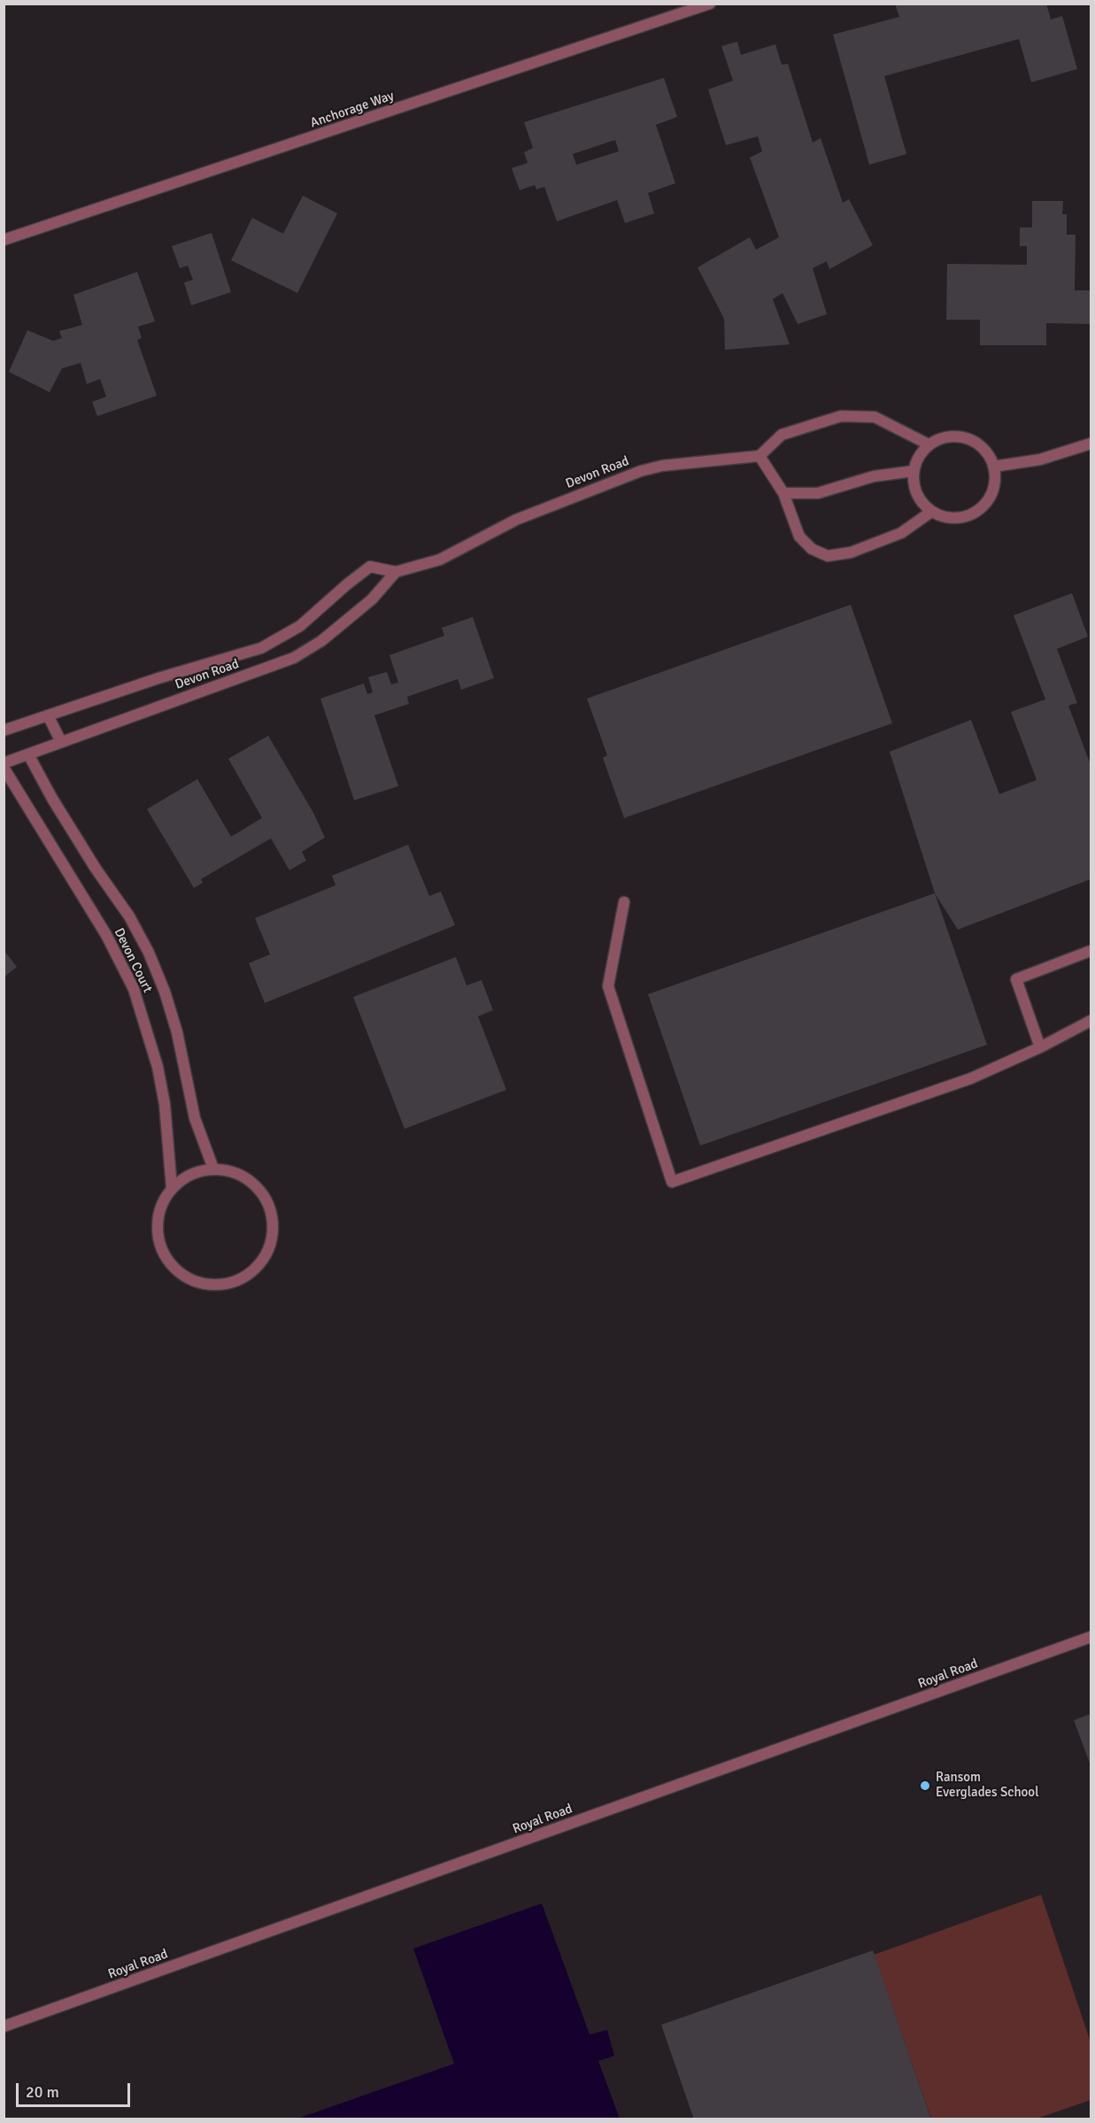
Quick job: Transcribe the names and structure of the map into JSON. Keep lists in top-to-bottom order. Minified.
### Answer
{"streets":{"street":["Anchorage Way","Devon Road","Devon Court","Royal Road"]},"crossings":[["Devon Road","Devon Court"]],"places":["Ransom Everglades School"],"scale_bar":"20 m"}
